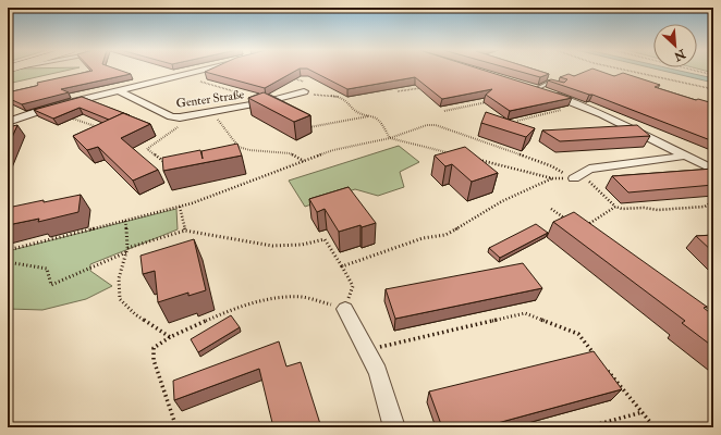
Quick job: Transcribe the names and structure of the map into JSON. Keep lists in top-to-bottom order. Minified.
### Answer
{"streets":{"street":["Genter Straße"]},"north":"bottom right"}
